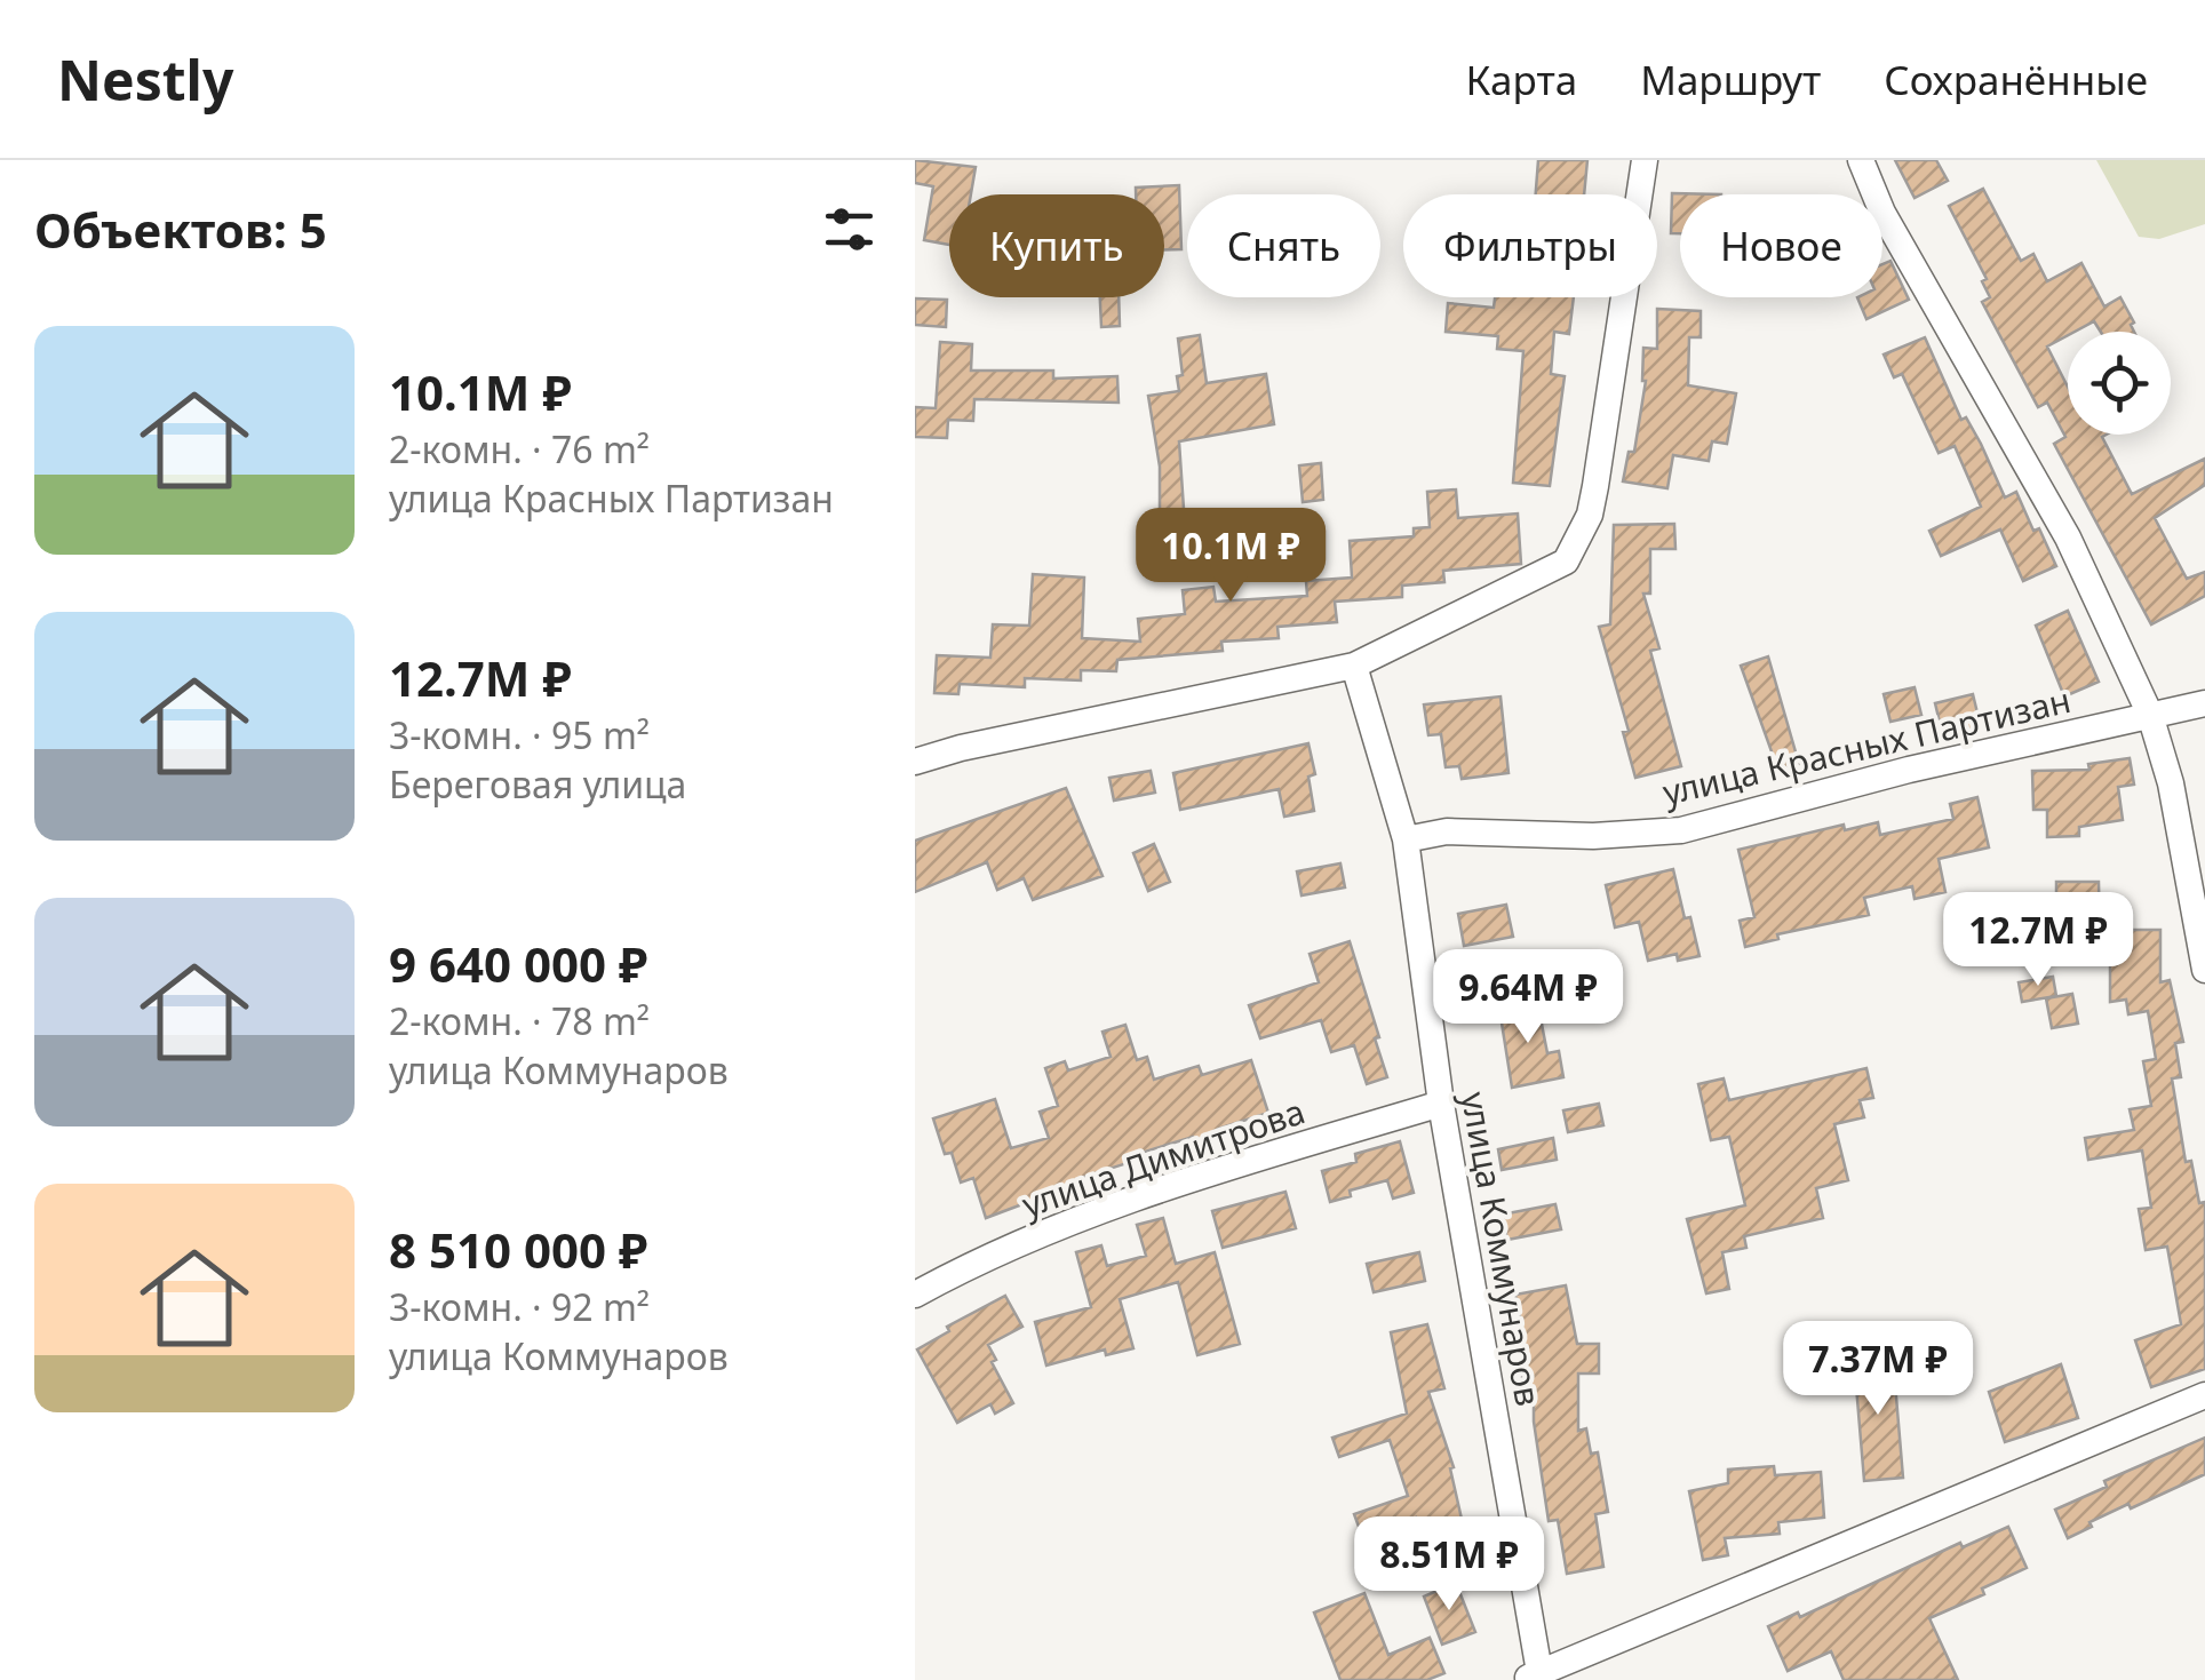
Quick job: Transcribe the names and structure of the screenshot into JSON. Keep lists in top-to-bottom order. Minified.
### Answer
{"streets":{"street":["улица Красных Партизан","улица Димитрова","улица Коммунаров"]},"crossings":[["улица Красных Партизан","улица Коммунаров"],["улица Димитрова","улица Коммунаров"]],"page":{"header":"Nestly","nav":["Карта","Маршрут","Сохранённые"],"heading":"Объектов: 5","chip":["Купить","Снять","Фильтры","Новое"],"list":[{"name":"10.1M ₽","note":"2-комн. · 76 m² · улица Красных Партизан"},{"name":"12.7M ₽","note":"3-комн. · 95 m² · Береговая улица"},{"name":"9 640 000 ₽","note":"2-комн. · 78 m² · улица Коммунаров"},{"name":"8 510 000 ₽","note":"3-комн. · 92 m² · улица Коммунаров"}],"price":["10.1M ₽","12.7M ₽","9.64M ₽","7.37M ₽","8.51M ₽"]}}
